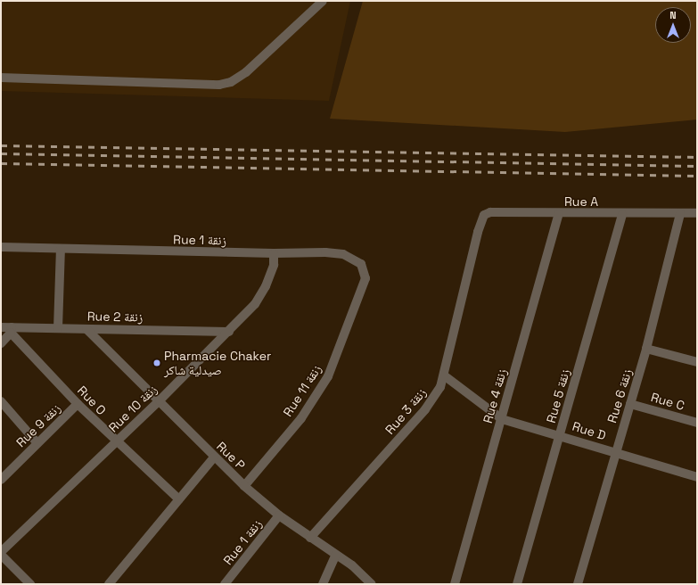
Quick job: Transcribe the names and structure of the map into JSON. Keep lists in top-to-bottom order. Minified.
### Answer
{"streets":{"street":["Rue A","Rue 1 زنقة","Rue 2 زنقة","Rue 11 زنقة","Rue 4 زنقة","Rue 5 زنقة","Rue 6 زنقة","Rue O","Rue C","Rue 10 زنقة","Rue 3 زنقة","Rue 9 زنقة","Rue D","Rue P"]},"crossings":[["Rue A","Rue 4 زنقة"],["Rue A","Rue 5 زنقة"],["Rue A","Rue 6 زنقة"],["Rue A","Rue 3 زنقة"],["Rue 1 زنقة","Rue 11 زنقة"],["Rue 1 زنقة","Rue 10 زنقة"],["Rue 1 زنقة","Rue P"],["Rue 2 زنقة","Rue O"],["Rue 2 زنقة","Rue 10 زنقة"],["Rue 2 زنقة","Rue P"],["Rue 11 زنقة","Rue P"],["Rue 4 زنقة","Rue D"],["Rue 5 زنقة","Rue D"],["Rue 6 زنقة","Rue C"],["Rue 6 زنقة","Rue D"],["Rue O","Rue 10 زنقة"],["Rue O","Rue 9 زنقة"],["Rue 10 زنقة","Rue P"],["Rue 3 زنقة","Rue D"],["Rue 3 زنقة","Rue P"]],"places":["Pharmacie Chaker صيدلية شاكر"],"north":"top"}
